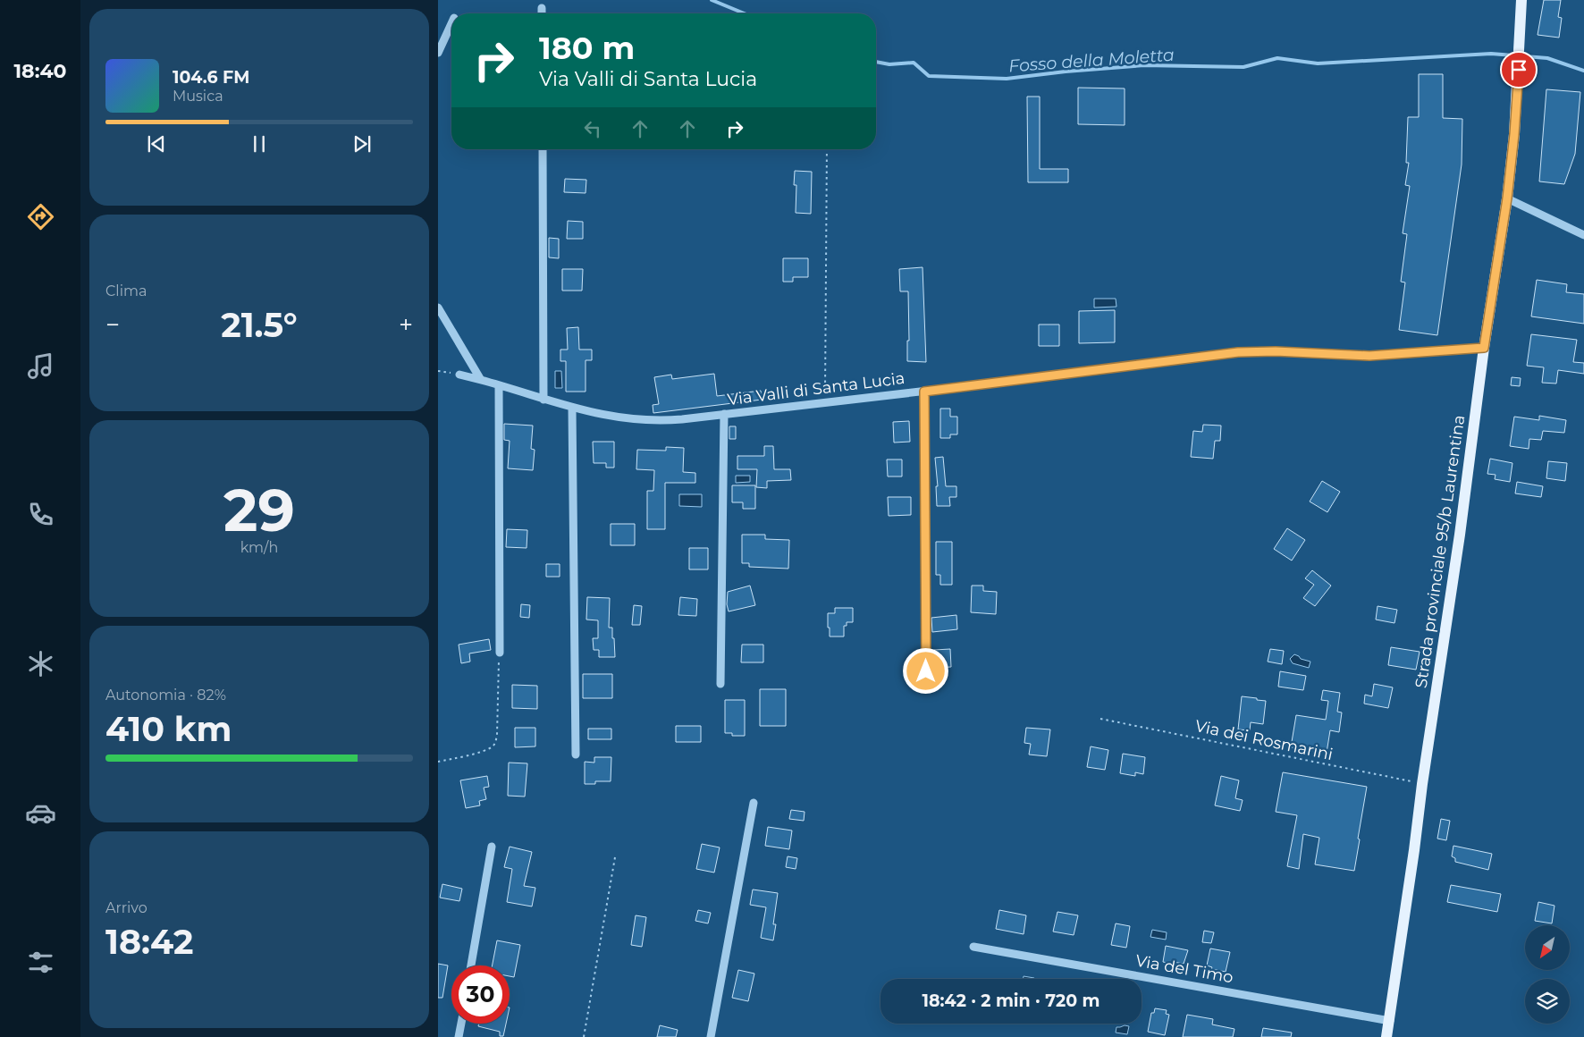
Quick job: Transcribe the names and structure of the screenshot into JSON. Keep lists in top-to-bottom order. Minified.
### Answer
{"streets":{"main road":["Strada provinciale 95/b Laurentina"],"street":["Via Valli di Santa Lucia","Via del Timo"],"path":["Via dei Rosmarini"]},"crossings":[["Via Valli di Santa Lucia","Strada provinciale 95/b Laurentina"],["Strada provinciale 95/b Laurentina","Via dei Rosmarini"],["Strada provinciale 95/b Laurentina","Via del Timo"]],"water":["Fosso della Moletta"],"north":"bottom left","page":{"tabs":"18:40","turn":["180 m","Via Valli di Santa Lucia"],"song":["104.6 FM","Musica"],"tile":["Clima",["29","km/h"],["Autonomia · 82%","410 km"],["Arrivo","18:42"]],"heat":["−","21.5°","+"],"limit":"30","trip":"18:42 · 2 min · 720 m"}}
